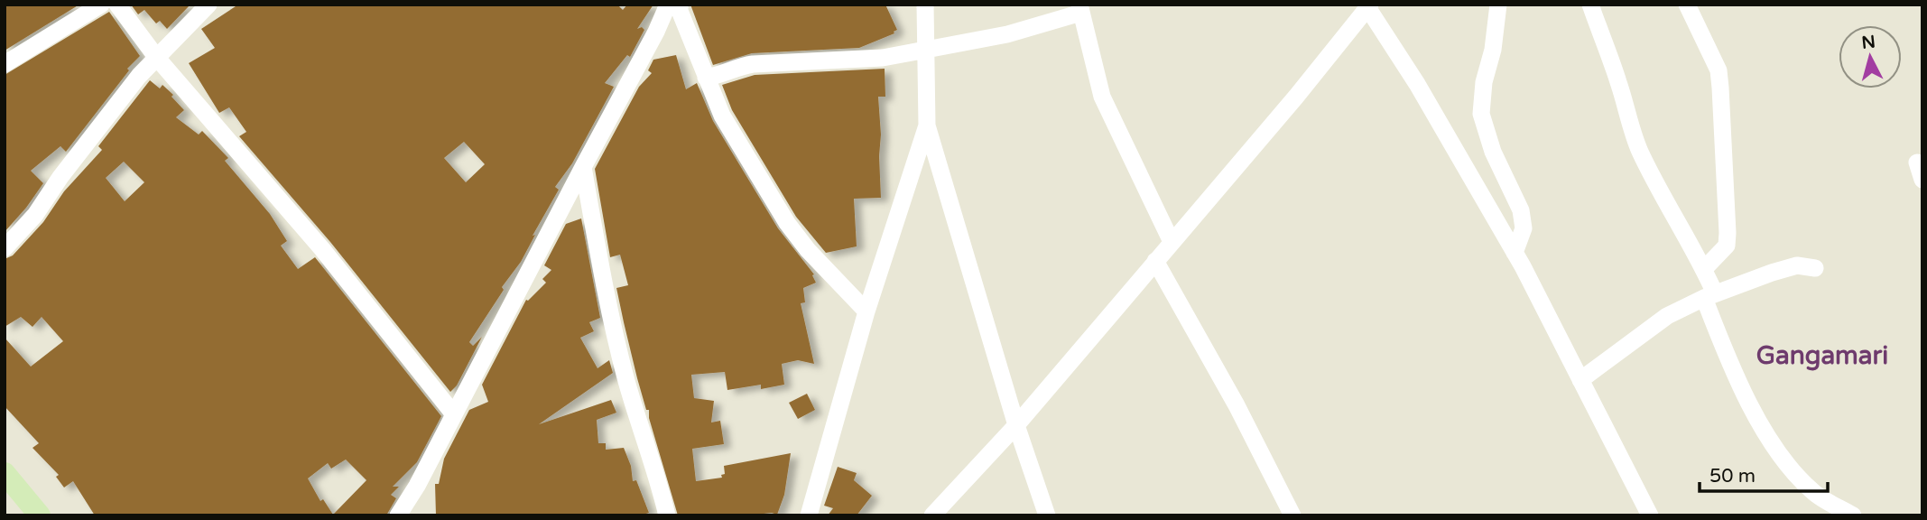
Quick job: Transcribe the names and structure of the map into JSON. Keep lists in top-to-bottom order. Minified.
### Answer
{"districts":["Gangamari"],"scale_bar":"50 m","north":"top"}
